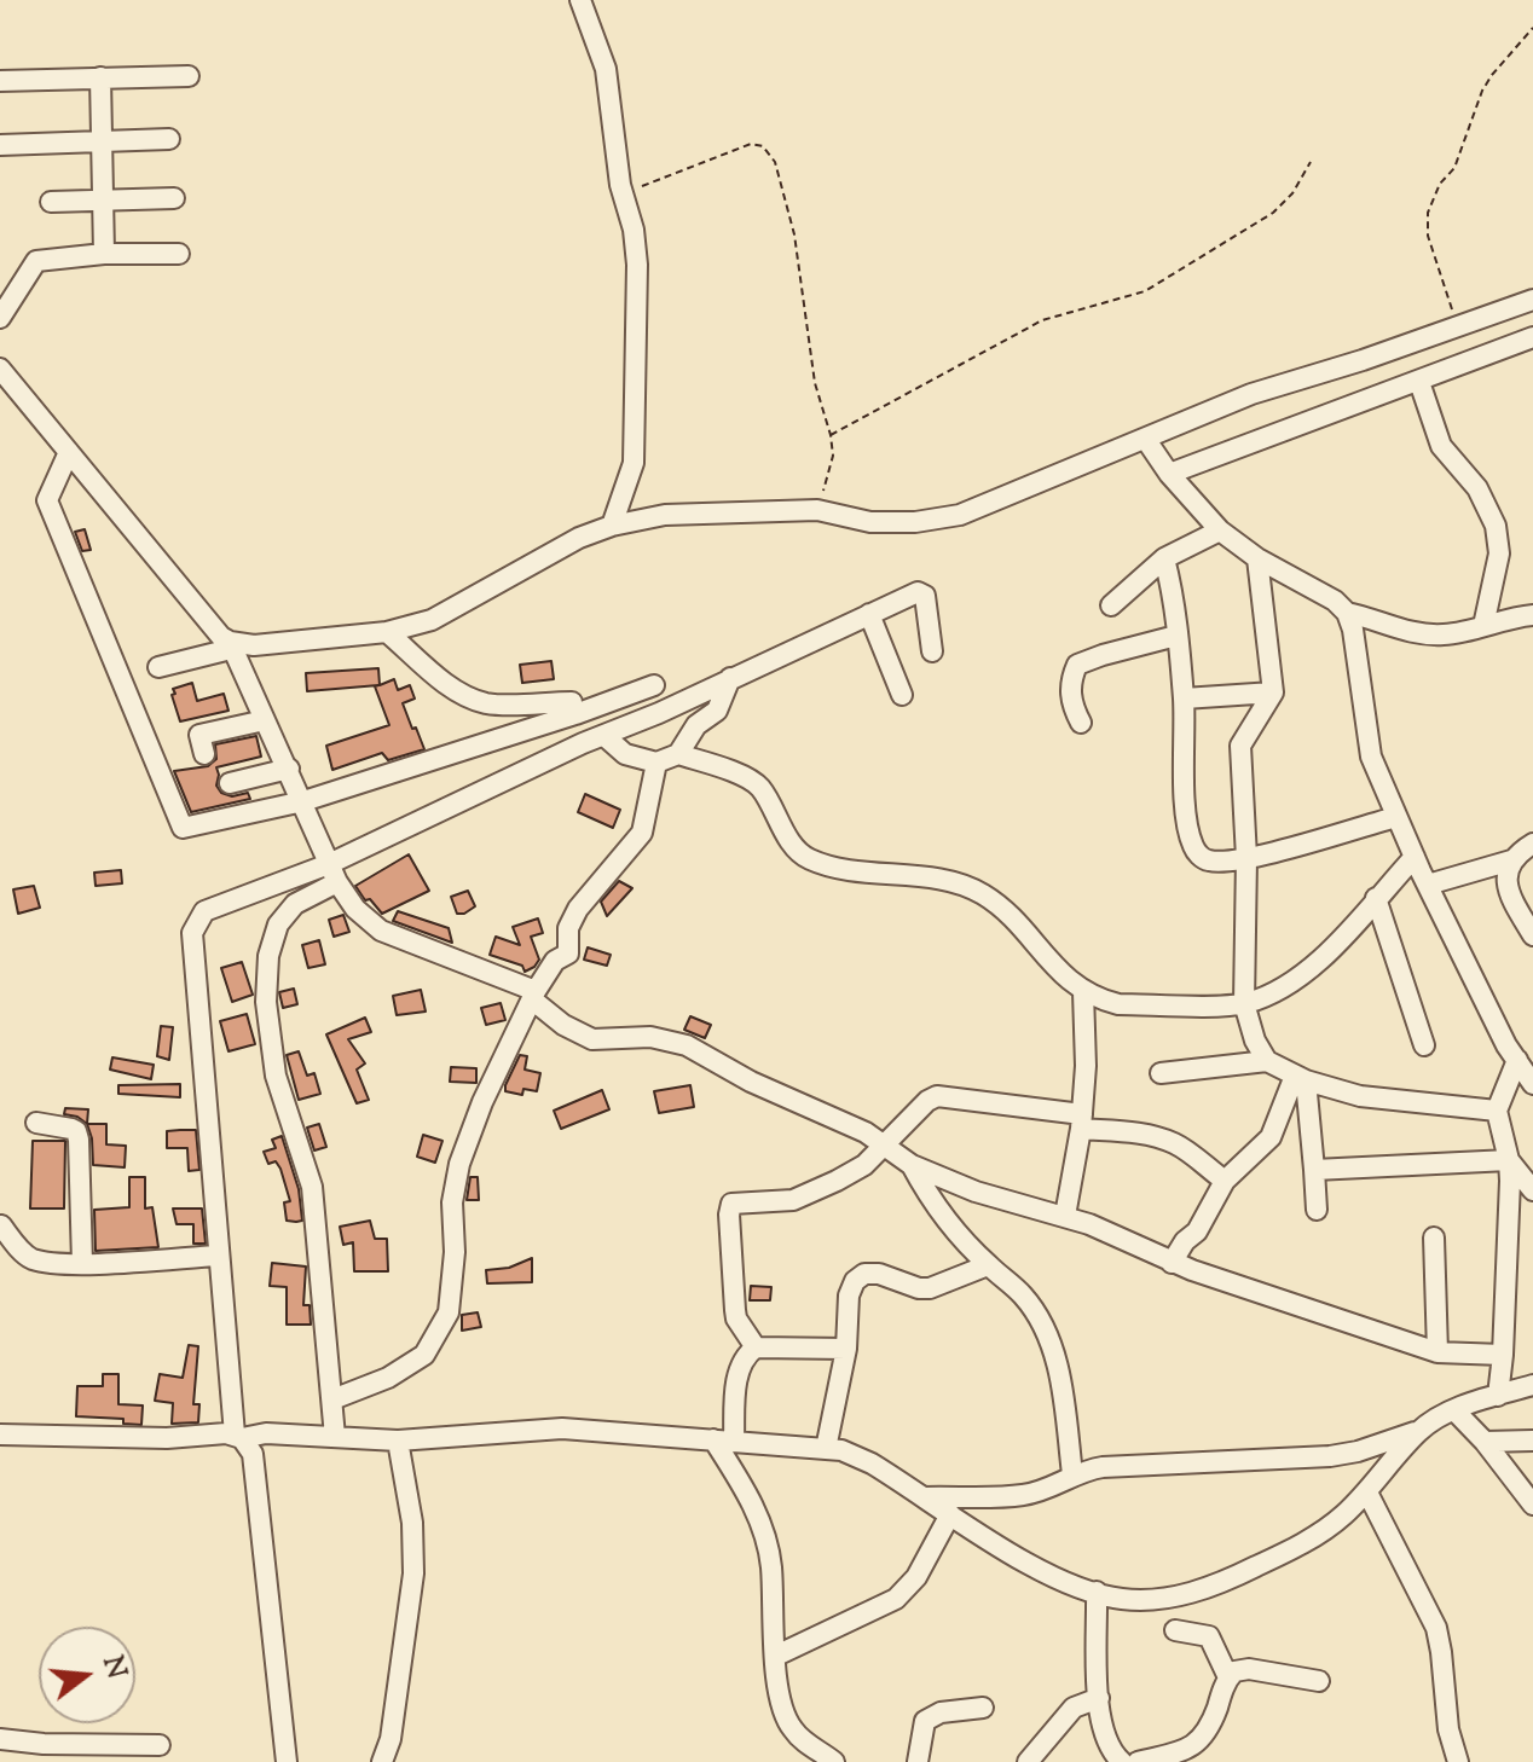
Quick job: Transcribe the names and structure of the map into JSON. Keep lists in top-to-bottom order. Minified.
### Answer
{"north":"right"}
